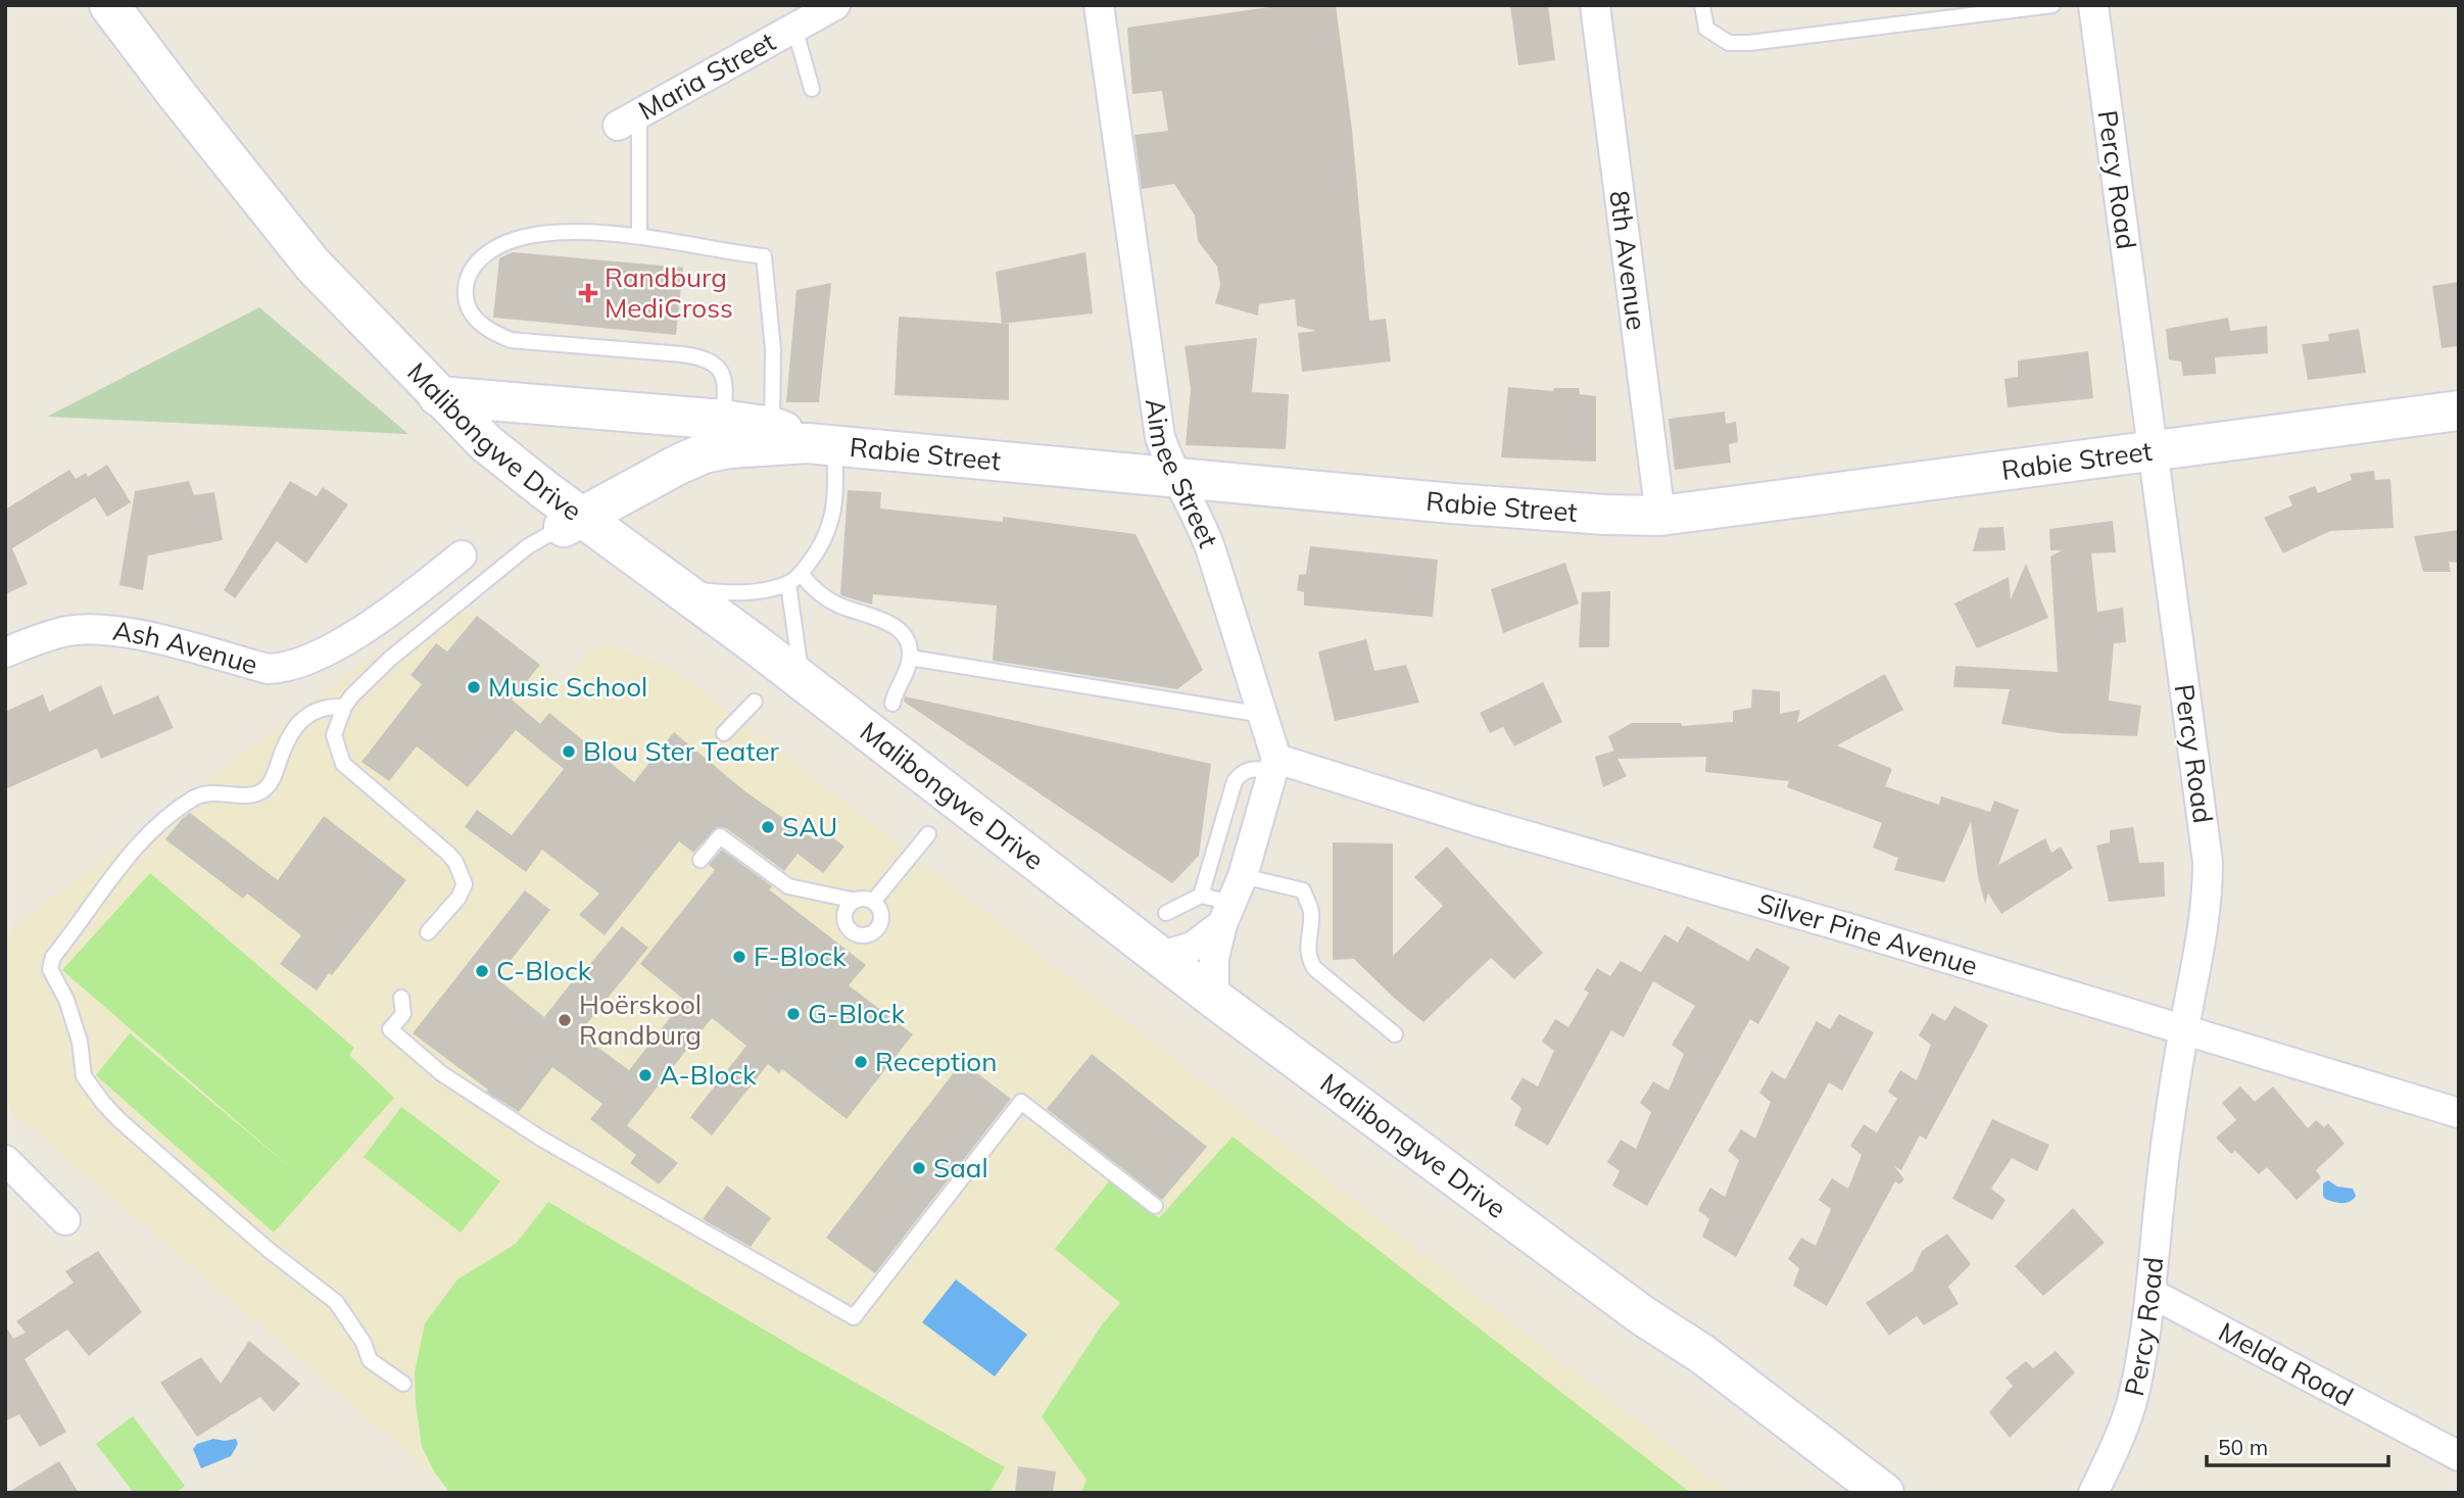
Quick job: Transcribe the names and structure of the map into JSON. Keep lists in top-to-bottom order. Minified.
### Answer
{"streets":{"main road":["Malibongwe Drive","Rabie Street"],"street":["Maria Street","Percy Road","8th Avenue","Aimee Street","Ash Avenue","Silver Pine Avenue","Melda Road"]},"crossings":[["Percy Road","Rabie Street"],["Percy Road","Silver Pine Avenue"],["Percy Road","Melda Road"],["8th Avenue","Rabie Street"],["Malibongwe Drive","Rabie Street"],["Rabie Street","Aimee Street"],["Aimee Street","Silver Pine Avenue"]],"places":{"health":["Randburg MediCross"],"other":["Music School","Blou Ster Teater","SAU","F-Block","C-Block","G-Block","Hoërskool Randburg","Reception","A-Block","Saal"]},"scale_bar":"50 m"}
